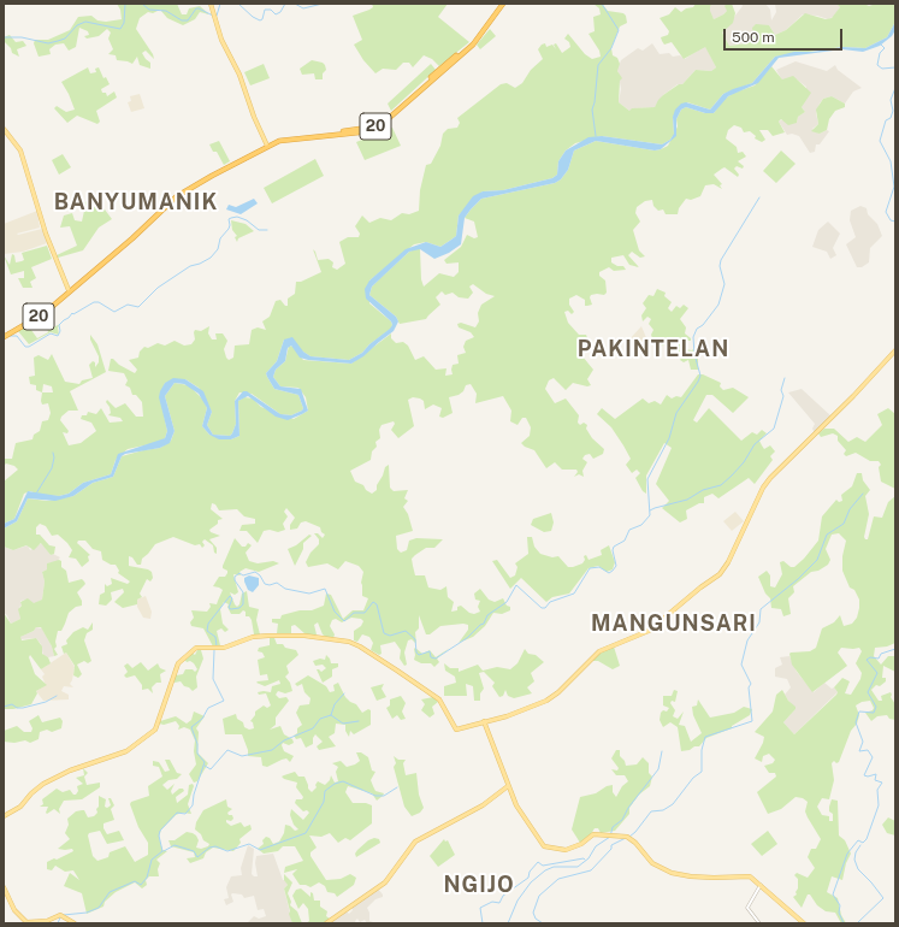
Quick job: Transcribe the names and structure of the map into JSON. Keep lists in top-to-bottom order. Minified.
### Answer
{"streets":{"highway":["20"]},"districts":["BANYUMANIK","PAKINTELAN","MANGUNSARI","NGIJO"],"scale_bar":"500 m"}
